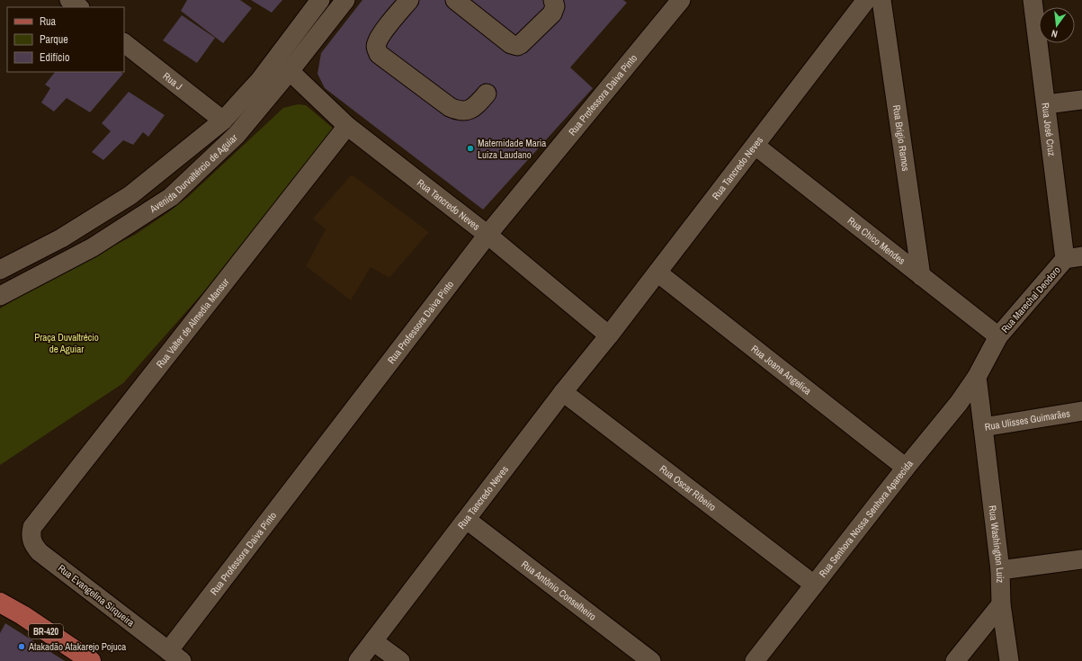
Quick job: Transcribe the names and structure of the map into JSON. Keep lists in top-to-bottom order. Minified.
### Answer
{"streets":{"main road":["BR-420"],"street":["Rua J","Rua Professora Daiva Pinto","Rua José Cruz","Rua Brigio Ramos","Rua Tancredo Neves","Avenida Durvaltércio de Aguiar","Rua Chico Mendes","Rua Marechal Deodoro","Rua Valter de Almedia Mansur","Rua Joana Angelica","Rua Ulisses Guimarães","Rua Oscar Ribeiro","Rua Senhora Nossa Senhora Aparecida","Rua Washington Luiz","Rua Antônio Conselheiro","Rua Evangelina Sirqueira"]},"crossings":[["Rua J","Avenida Durvaltércio de Aguiar"],["Rua Professora Daiva Pinto","Rua Tancredo Neves"],["Rua Professora Daiva Pinto","Rua Evangelina Sirqueira"],["Rua José Cruz","Rua Marechal Deodoro"],["Rua Brigio Ramos","Rua Chico Mendes"],["Rua Tancredo Neves","Avenida Durvaltércio de Aguiar"],["Rua Tancredo Neves","Rua Chico Mendes"],["Rua Tancredo Neves","Rua Valter de Almedia Mansur"],["Rua Tancredo Neves","Rua Joana Angelica"],["Rua Tancredo Neves","Rua Oscar Ribeiro"],["Rua Tancredo Neves","Rua Antônio Conselheiro"],["Rua Chico Mendes","Rua Marechal Deodoro"],["Rua Valter de Almedia Mansur","Rua Evangelina Sirqueira"],["Rua Joana Angelica","Rua Senhora Nossa Senhora Aparecida"],["Rua Ulisses Guimarães","Rua Senhora Nossa Senhora Aparecida"],["Rua Ulisses Guimarães","Rua Washington Luiz"],["Rua Oscar Ribeiro","Rua Senhora Nossa Senhora Aparecida"]],"parks":["Praça Duvaltrécio de Aguiar"],"places":["Maternidade Maria Luiza Laudano","Atakadão Atakarejo Pojuca"],"legend":["Rua","Parque","Edifício"],"north":"bottom"}
